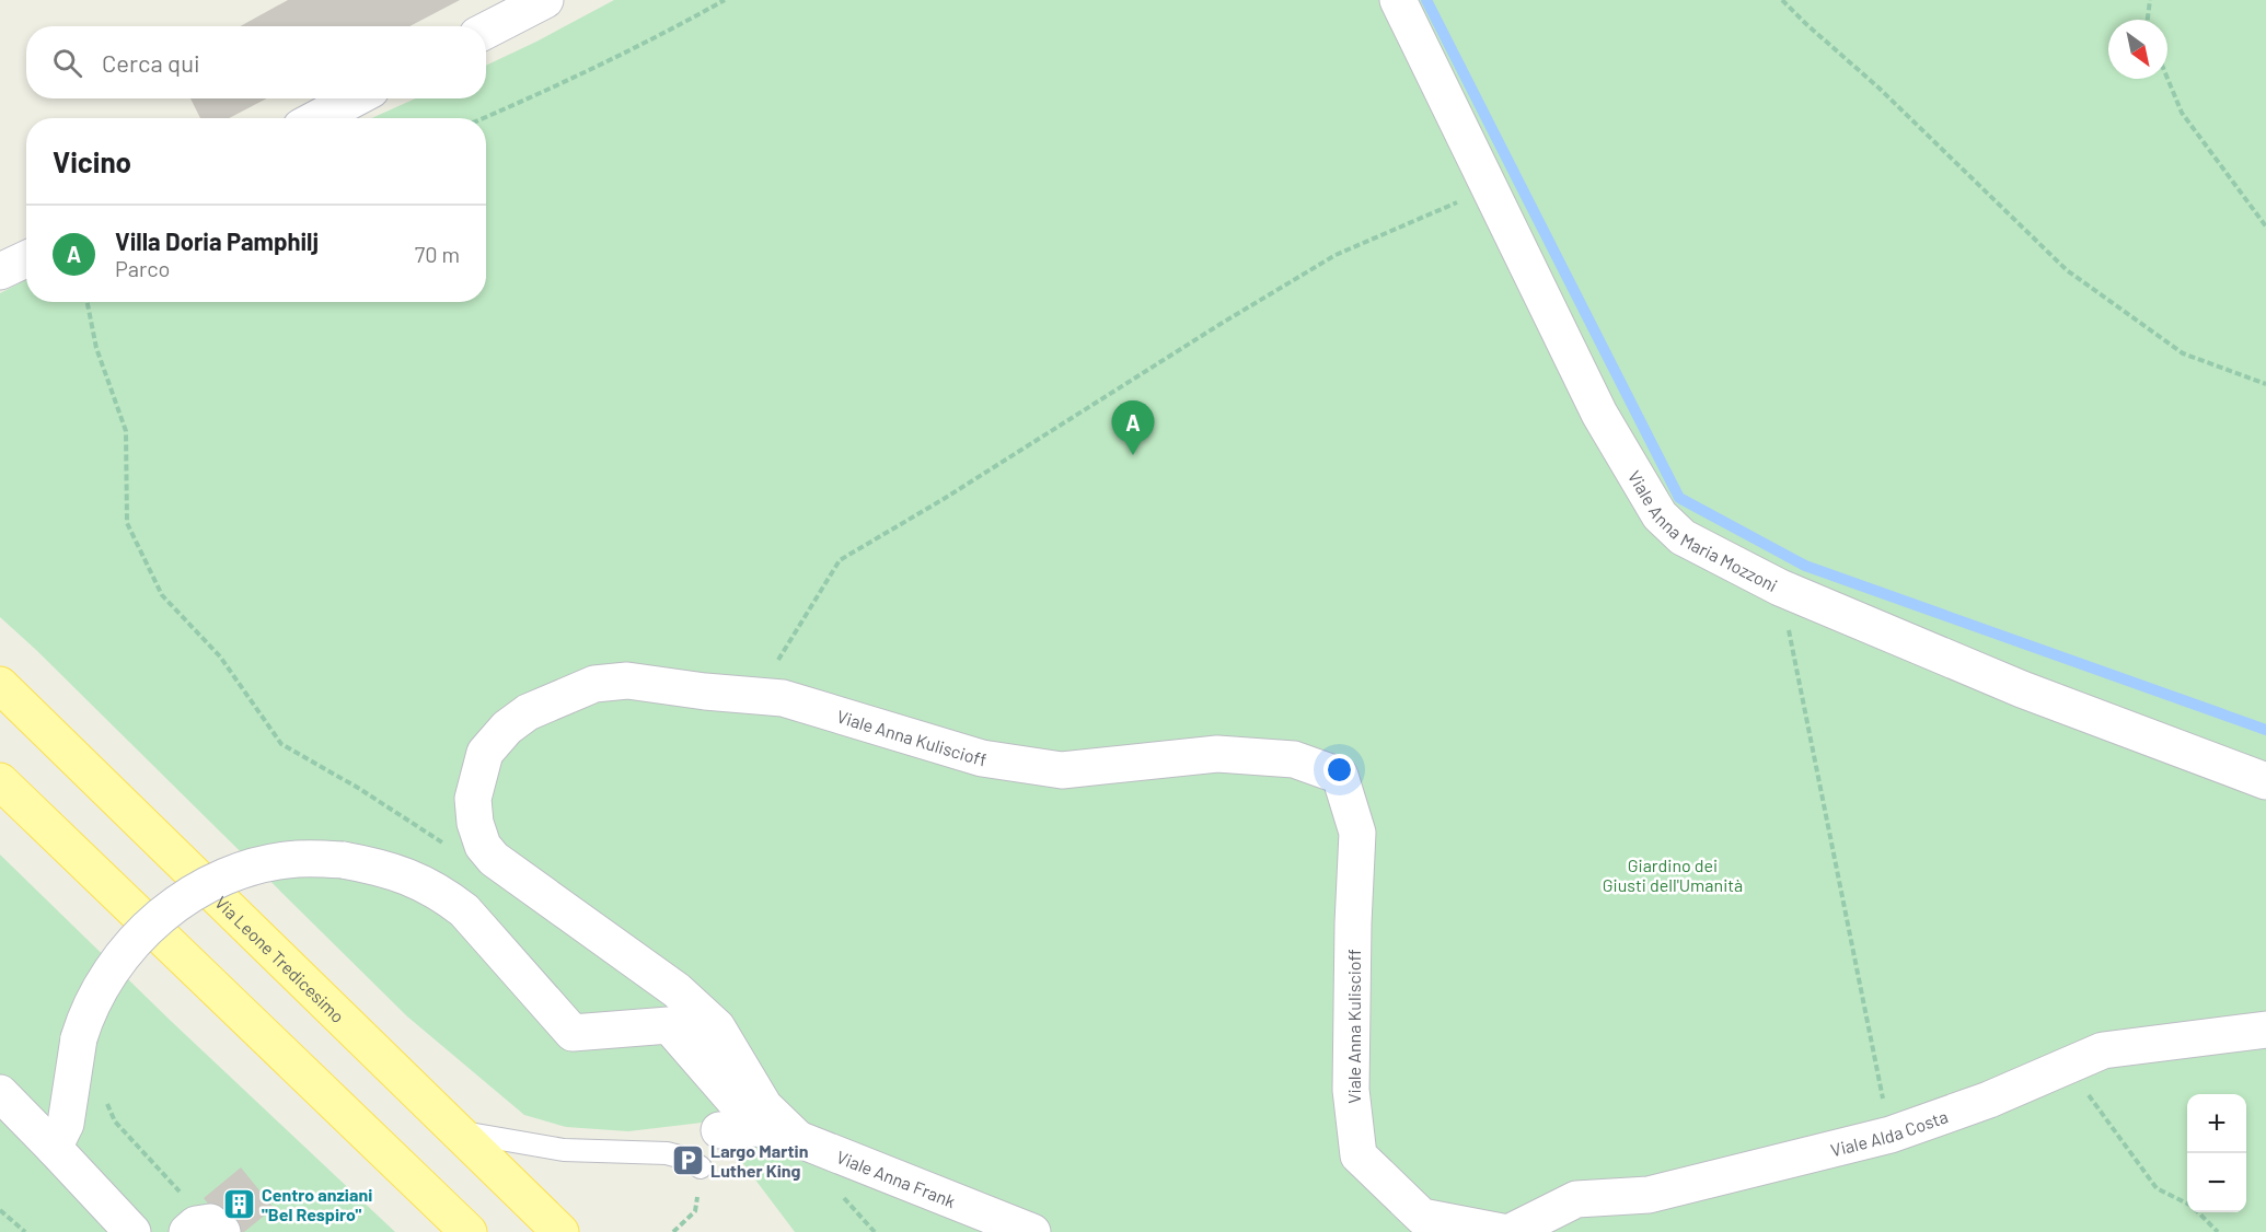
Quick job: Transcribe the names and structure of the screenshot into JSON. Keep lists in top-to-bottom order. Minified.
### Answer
{"streets":{"main road":["Via Leone Tredicesimo"],"street":["Viale Anna Maria Mozzoni","Viale Anna Kuliscioff","Viale Alda Costa","Viale Anna Frank"]},"crossings":[["Viale Anna Kuliscioff","Viale Anna Frank"]],"parks":["Giardino dei Giusti dell'Umanità"],"places":{"parking":["Largo Martin Luther King"],"building":["Centro anziani \"Bel Respiro\""]},"north":"bottom right","page":{"search":"Cerca qui","heading":"Vicino","list":[{"mark":"A","name":"Villa Doria Pamphilj","note":"Parco","value":"70 m"}],"pins":"A","map_buttons":["+","−"]}}
